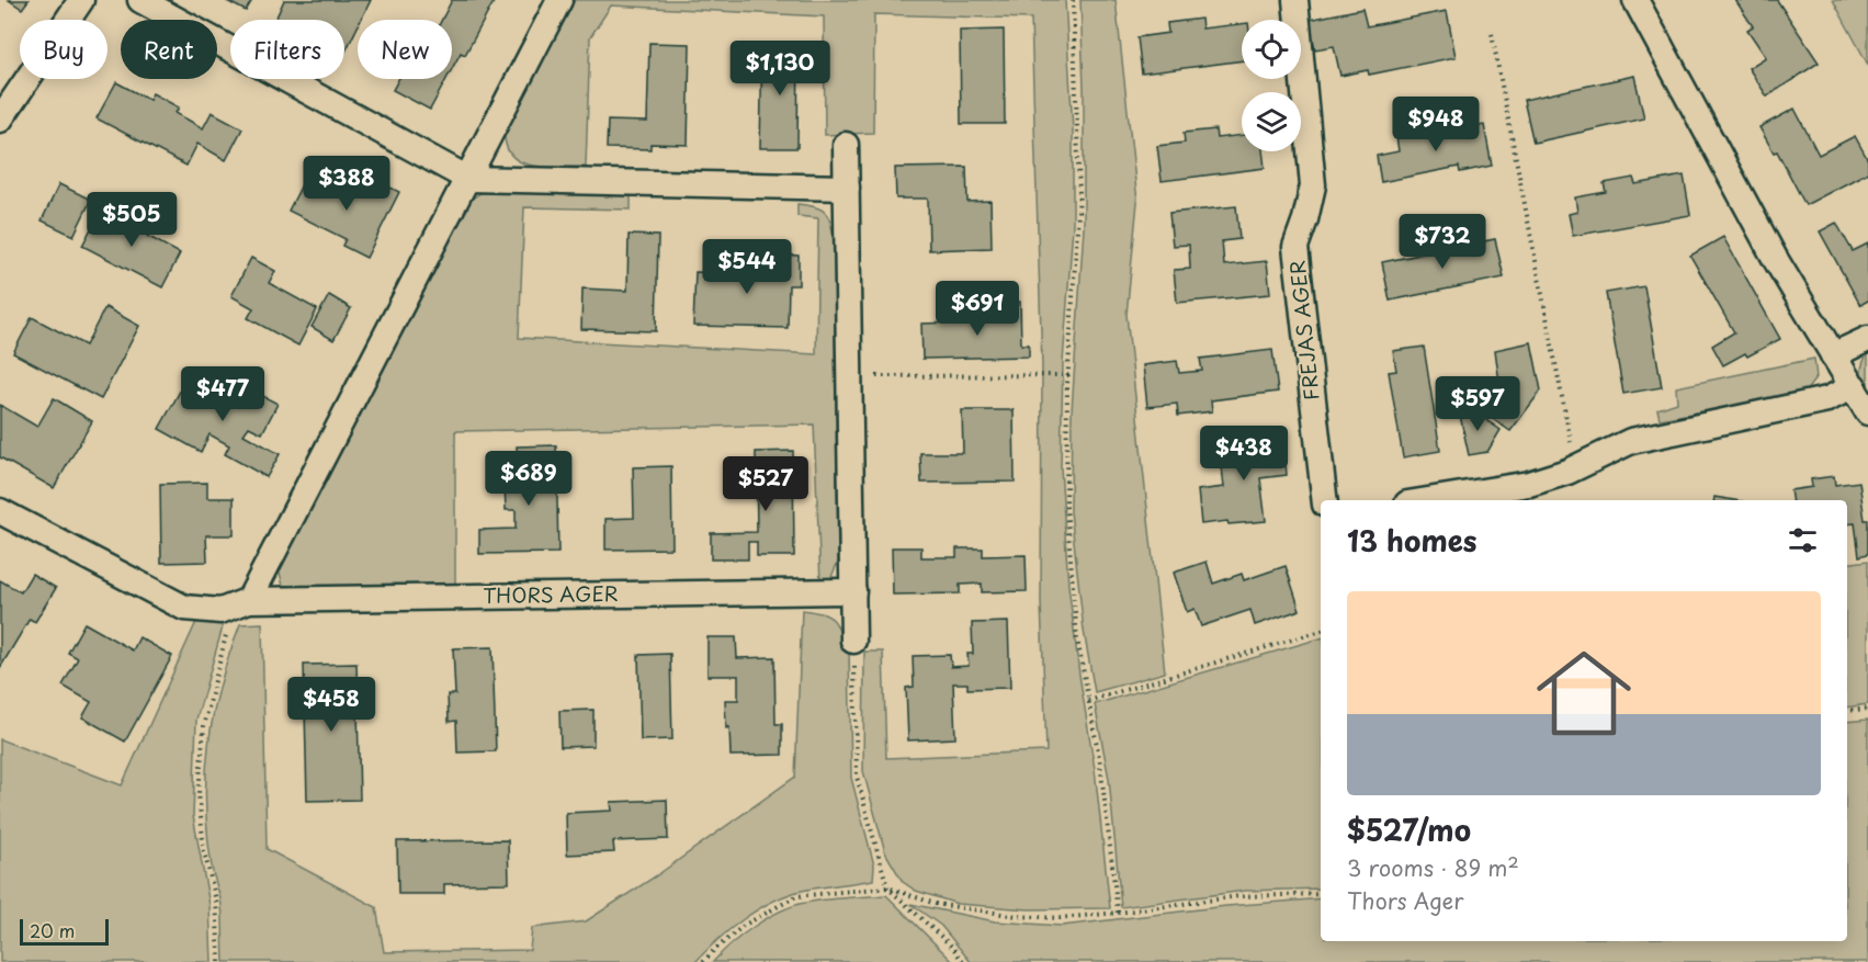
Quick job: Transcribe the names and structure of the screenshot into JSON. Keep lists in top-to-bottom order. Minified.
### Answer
{"streets":{"street":["FREJAS AGER","THORS AGER"]},"scale_bar":"20 m","page":{"chip":["Buy","Rent","Filters","New"],"price":["$1,130","$948","$388","$505","$732","$544","$691","$477","$597","$438","$689","$527","$458"],"heading":"13 homes","list":[{"name":"$527/mo","note":"3 rooms · 89 m² · Thors Ager"}],"scale":"20 m"}}
